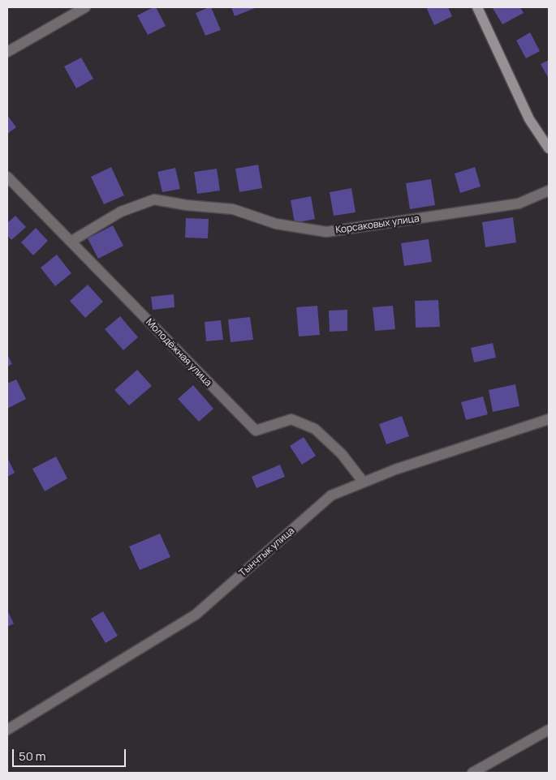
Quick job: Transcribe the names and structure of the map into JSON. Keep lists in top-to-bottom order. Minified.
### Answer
{"streets":{"street":["Корсаковых улица","Молодёжная улица","Тынчтык улица"]},"crossings":[["Корсаковых улица","Молодёжная улица"],["Молодёжная улица","Тынчтык улица"]],"scale_bar":"50 m"}
